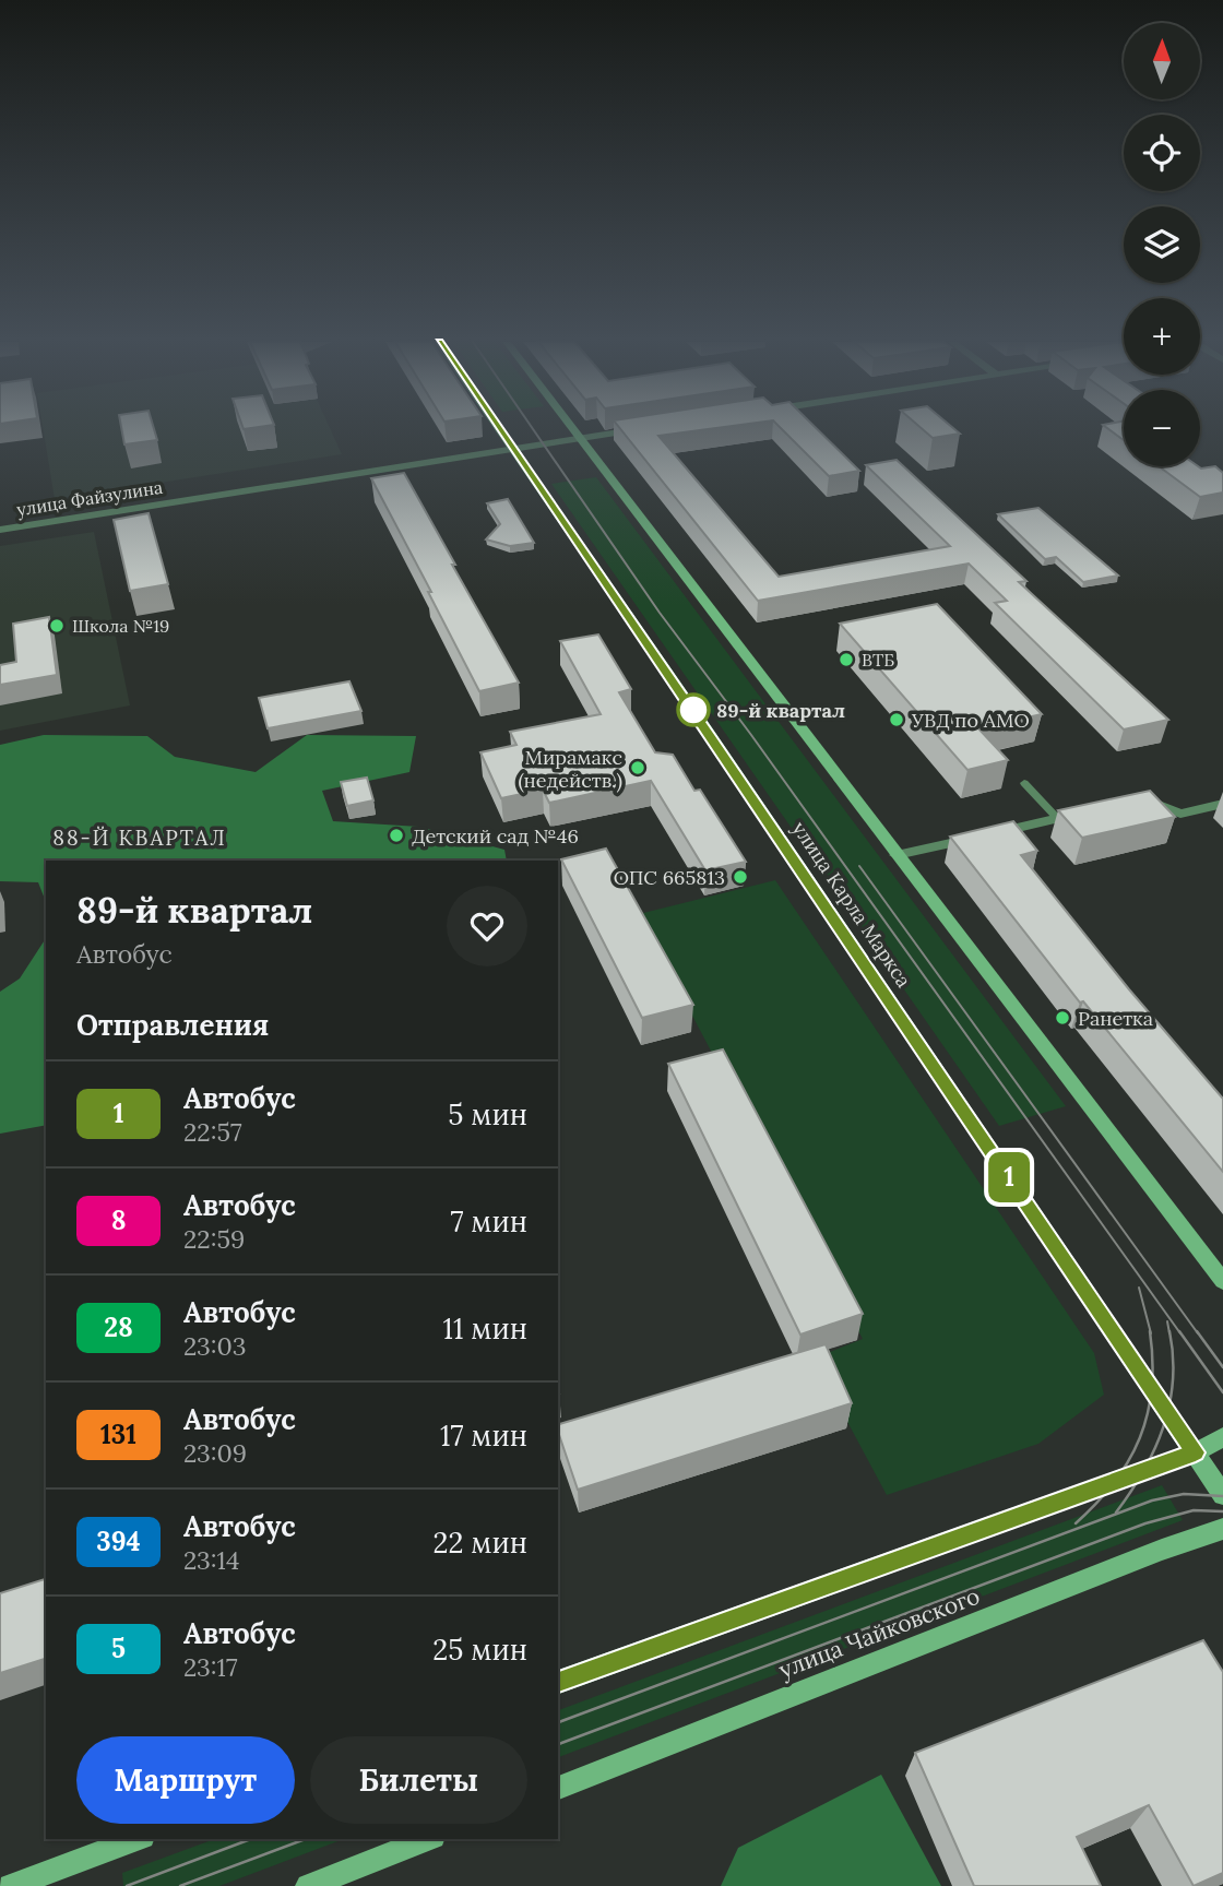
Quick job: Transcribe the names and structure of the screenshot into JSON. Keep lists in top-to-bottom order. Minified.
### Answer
{"streets":{"main road":["улица Карла Маркса","улица Чайковского"],"street":["улица Файзулина"]},"crossings":[["улица Файзулина","улица Карла Маркса"]],"districts":["88-Й КВАРТАЛ"],"places":["Школа №19","ВТБ","89-й квартал","УВД по АМО","Мирамакс (недейств.)","Детский сад №46","ОПС 665813","Ранетка"],"lines":["bus line 1"],"north":"top","page":{"on_map":"1","map_buttons":["+","−"],"heading":[["89-й квартал","Автобус"],"Отправления"],"list":[{"mark":"1","name":"Автобус","note":"22:57","value":"5 мин"},{"mark":"8","name":"Автобус","note":"22:59","value":"7 мин"},{"mark":"28","name":"Автобус","note":"23:03","value":"11 мин"},{"mark":"131","name":"Автобус","note":"23:09","value":"17 мин"},{"mark":"394","name":"Автобус","note":"23:14","value":"22 мин"},{"mark":"5","name":"Автобус","note":"23:17","value":"25 мин"}],"buttons":["Маршрут","Билеты"]}}
